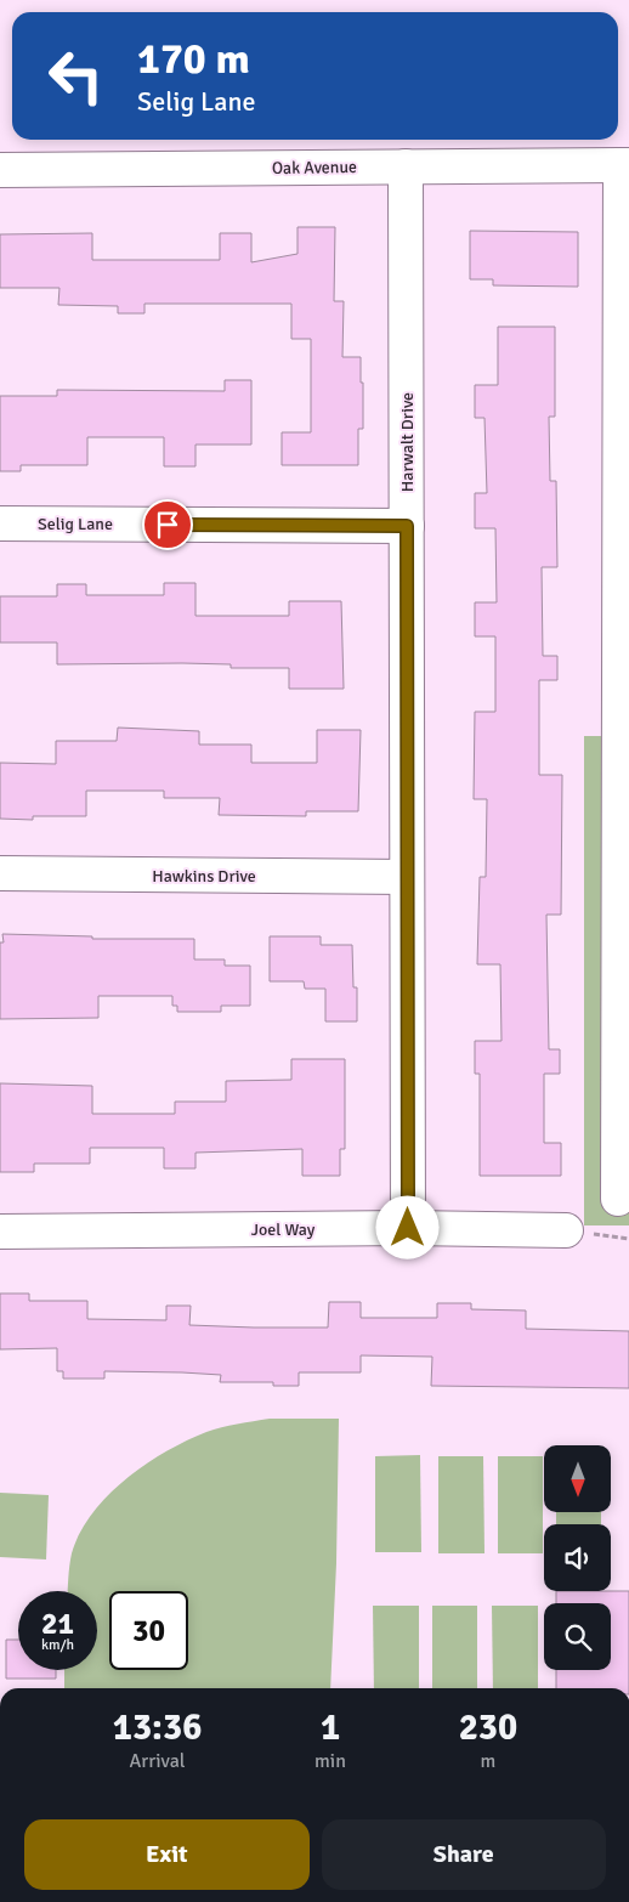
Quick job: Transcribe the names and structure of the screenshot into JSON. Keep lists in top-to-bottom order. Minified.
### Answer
{"streets":{"street":["Oak Avenue","Harwalt Drive","Selig Lane","Hawkins Drive","Joel Way"]},"crossings":[["Oak Avenue","Harwalt Drive"],["Harwalt Drive","Selig Lane"],["Harwalt Drive","Hawkins Drive"],["Harwalt Drive","Joel Way"]],"north":"bottom","page":{"turn":["170 m","Selig Lane"],"speed":"21 km/h","limit":"30","eta":["13:36","Arrival","1","min","230","m"],"buttons":["Exit","Share"]}}
